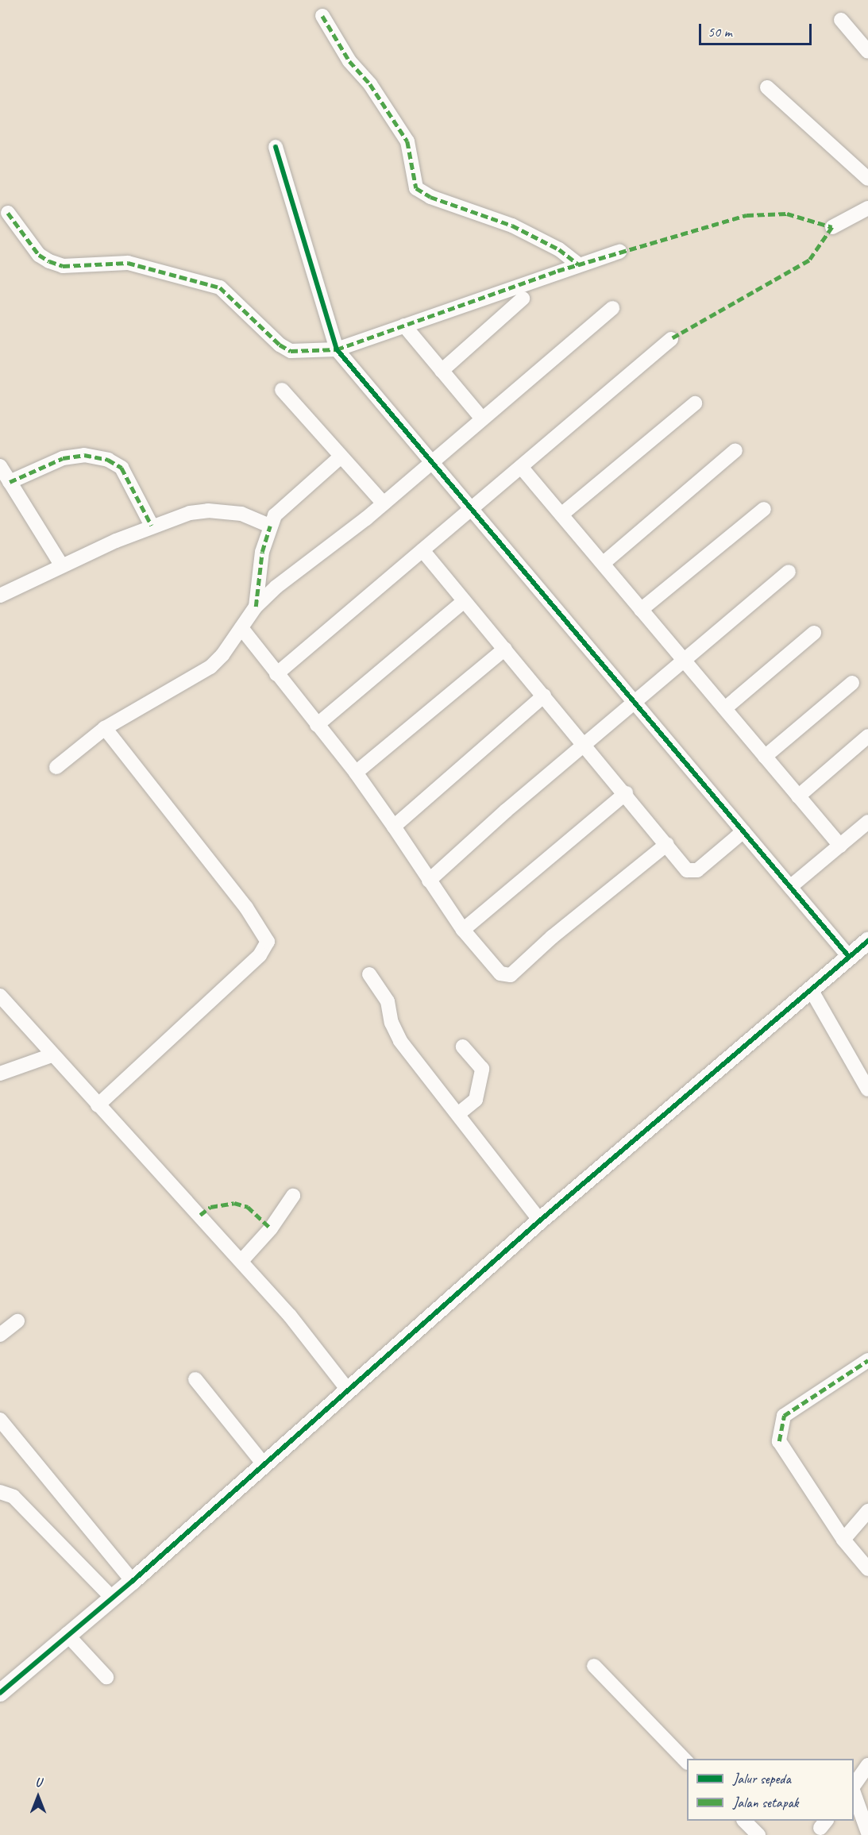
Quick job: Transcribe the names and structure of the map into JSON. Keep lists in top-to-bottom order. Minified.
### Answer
{"legend":["Jalur sepeda","Jalan setapak"],"scale_bar":"50 m","north":"top"}
